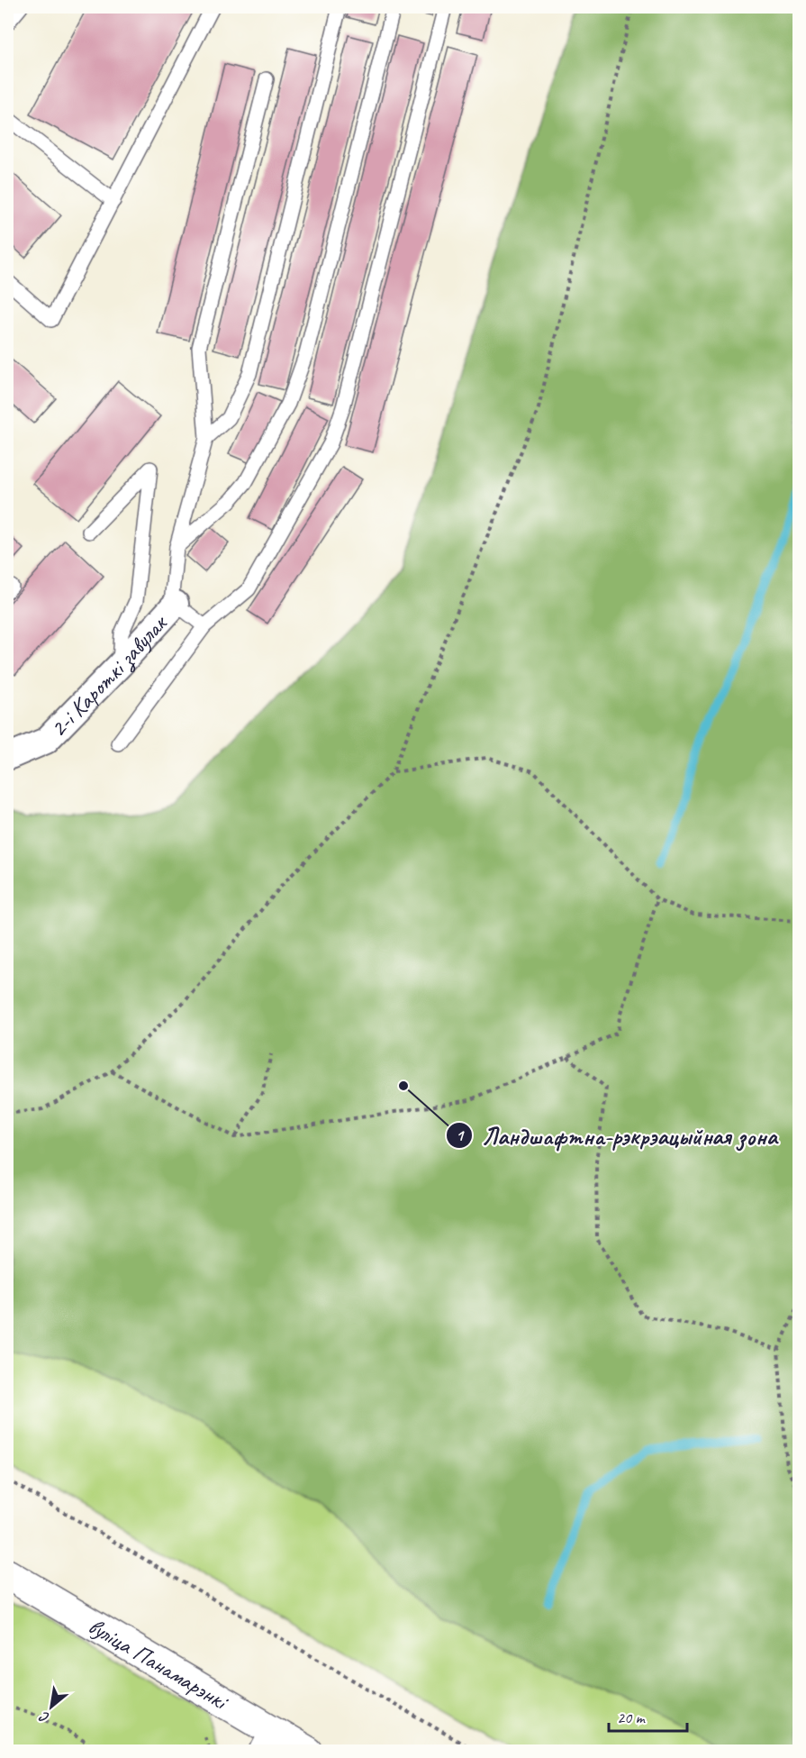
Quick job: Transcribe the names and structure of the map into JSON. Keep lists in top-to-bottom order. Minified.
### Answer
{"streets":{"main road":["вуліца Панамарэнкі"],"street":["2-і Кароткі завулак"]},"places":["Ландшафтна-рэкрэацыйная зона"],"scale_bar":"20 m","north":"bottom left"}
